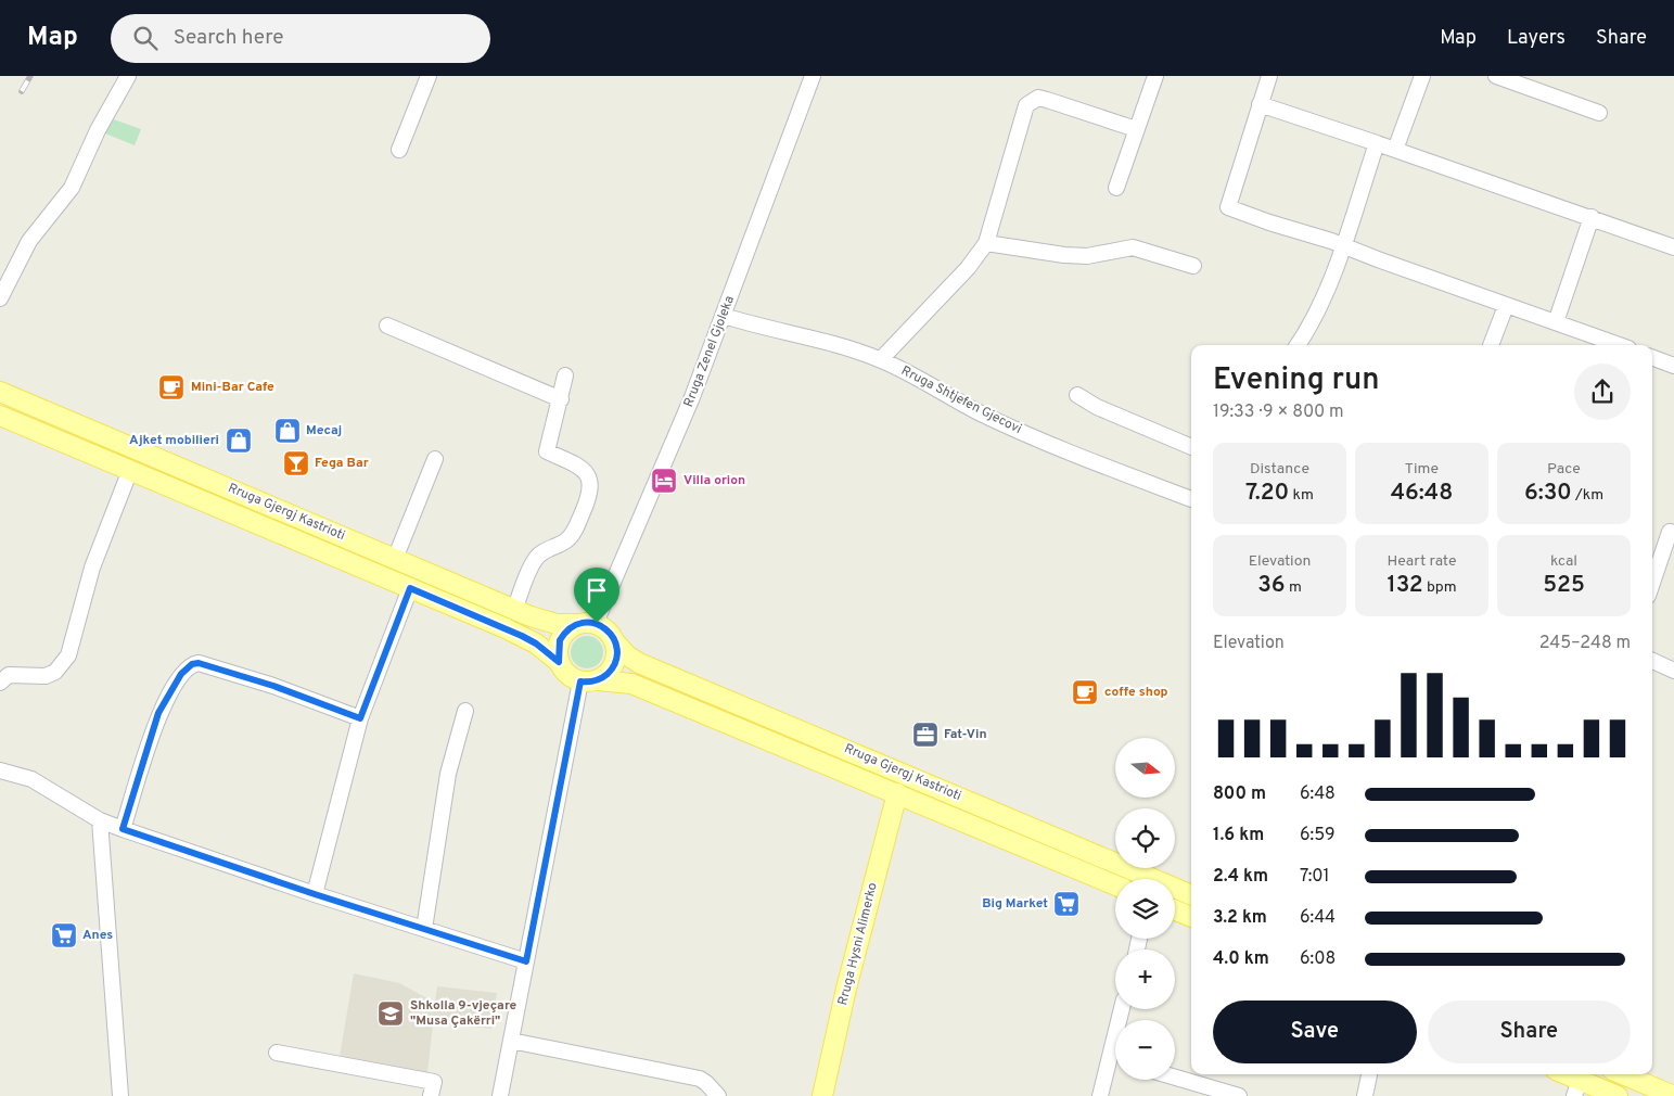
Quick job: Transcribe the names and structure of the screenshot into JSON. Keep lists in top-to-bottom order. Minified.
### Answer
{"streets":{"main road":["Rruga Gjergj Kastrioti","Rruga Hysni Alimerko"],"street":["Rruga Zenel Gjoleka","Rruga Shtjefen Gjecovi"]},"crossings":[["Rruga Zenel Gjoleka","Rruga Shtjefen Gjecovi"],["Rruga Zenel Gjoleka","Rruga Gjergj Kastrioti"],["Rruga Gjergj Kastrioti","Rruga Hysni Alimerko"]],"places":{"cafe":["Mini-Bar Cafe","coffe shop"],"shop":["Mecaj","Ajket mobilieri"],"bar":["Fega Bar"],"hotel":["Villa orion"],"office":["Fat-Vin"],"supermarket":["Big Market","Anes"],"school or university":["Shkolla 9-vjeçare \"Musa Çakërri\""]},"north":"right","page":{"header":"Map","search":"Search here","nav":["Map","Layers","Share"],"heading":["Evening run","19:33 · 9 × 800 m"],"stats":[["Distance","7.20 km"],["Time","46:48"],["Pace","6:30 /km"],["Elevation","36 m"],["Heart rate","132 bpm"],["kcal","525"]],"chart":["Elevation","245–248 m"],"map_buttons":["+","−"],"list":[{"name":"800 m","note":"6:48"},{"name":"1.6 km","note":"6:59"},{"name":"2.4 km","note":"7:01"},{"name":"3.2 km","note":"6:44"},{"name":"4.0 km","note":"6:08"}],"buttons":["Save","Share"]}}
